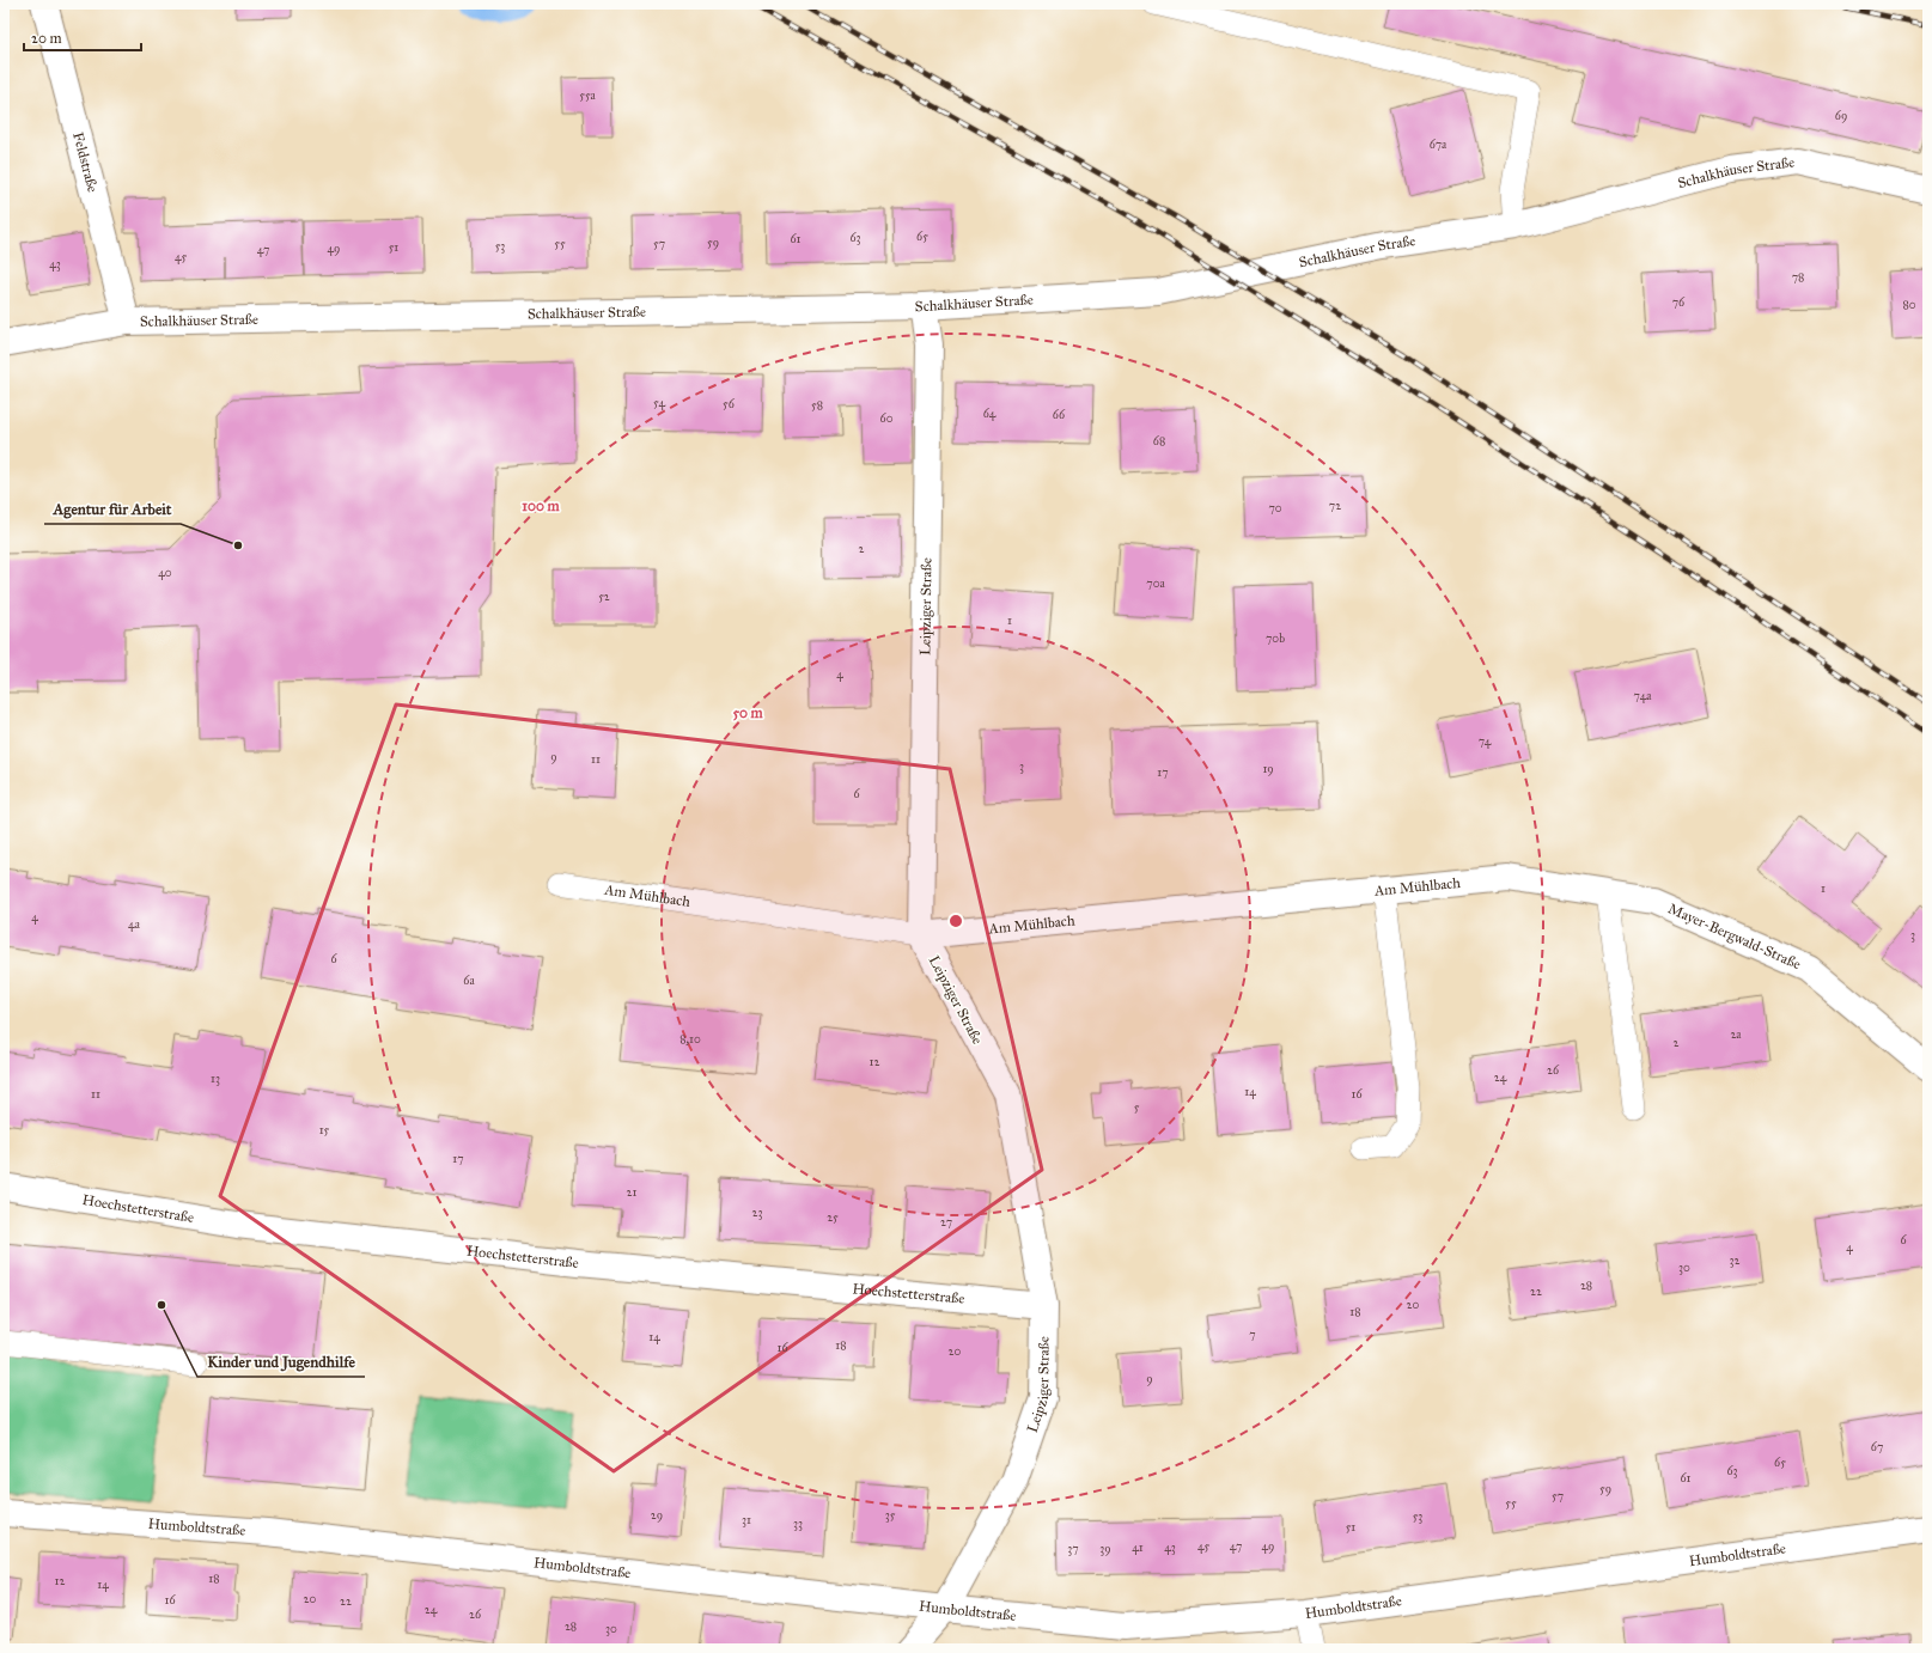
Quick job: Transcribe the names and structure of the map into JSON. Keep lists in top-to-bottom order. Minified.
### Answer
{"streets":{"street":["Feldstraße","Schalkhäuser Straße","Leipziger Straße","Am Mühlbach","Mayer-Bergwald-Straße","Hoechstetterstraße","Humboldtstraße"]},"crossings":[["Feldstraße","Schalkhäuser Straße"],["Schalkhäuser Straße","Leipziger Straße"],["Leipziger Straße","Am Mühlbach"],["Leipziger Straße","Hoechstetterstraße"],["Leipziger Straße","Humboldtstraße"],["Am Mühlbach","Mayer-Bergwald-Straße"]],"places":["Agentur für Arbeit","Kinder und Jugendhilfe"],"house_numbers":["55a","69","67a","65","63","61","59","55","57","53","51","49","47","45","43","78","76","80","54","56","58","64","66","60","68","72","70","2","40","70a","52","1","70b","4","74a","74","9","11","3","19","17","6","1","4","4a","3","6","6a","2a","8,10","2","12","26","24","13","14","11","16","5","15","17","21","23","25","27","6","4","32","30","28","22","20","18","7","14","18","16","20","9","67","65","63","61","59","57","55","29","35","53","31","33","51","45","47","49","41","43","37","39","18","12","14","20","16","22","24","26","28","30"],"scale_bar":"20 m","rings":["100 m","50 m"]}
